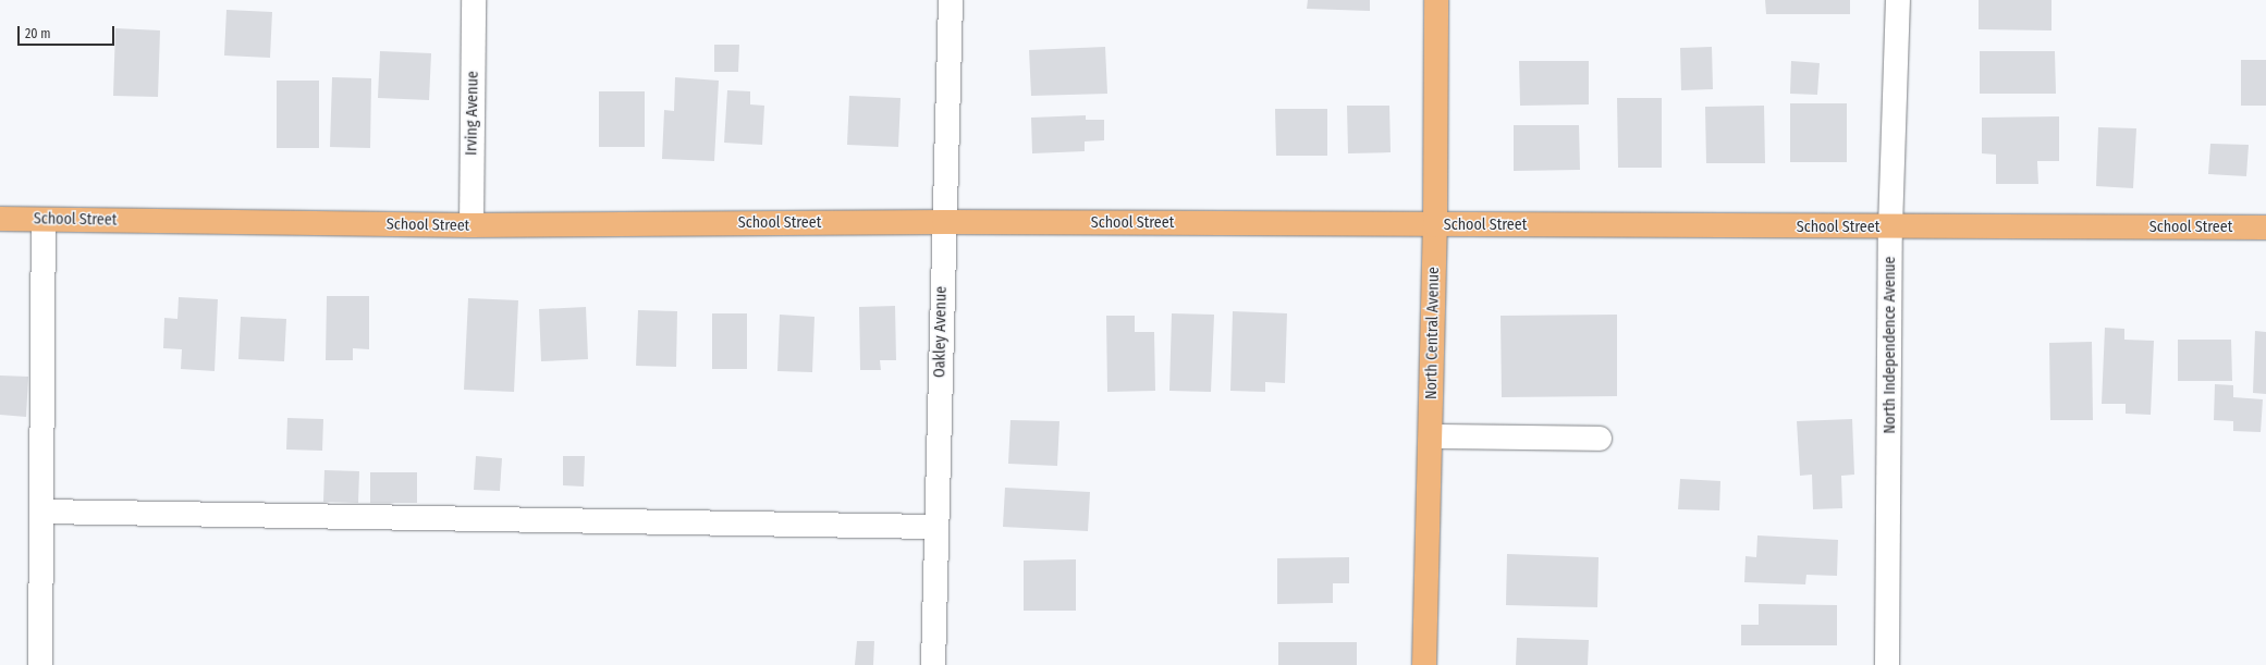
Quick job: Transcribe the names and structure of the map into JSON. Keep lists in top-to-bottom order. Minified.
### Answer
{"streets":{"main road":["School Street","North Central Avenue"],"street":["Irving Avenue","Oakley Avenue","North Independence Avenue"]},"crossings":[["Irving Avenue","School Street"],["School Street","Oakley Avenue"],["School Street","North Central Avenue"],["School Street","North Independence Avenue"]],"scale_bar":"20 m"}
